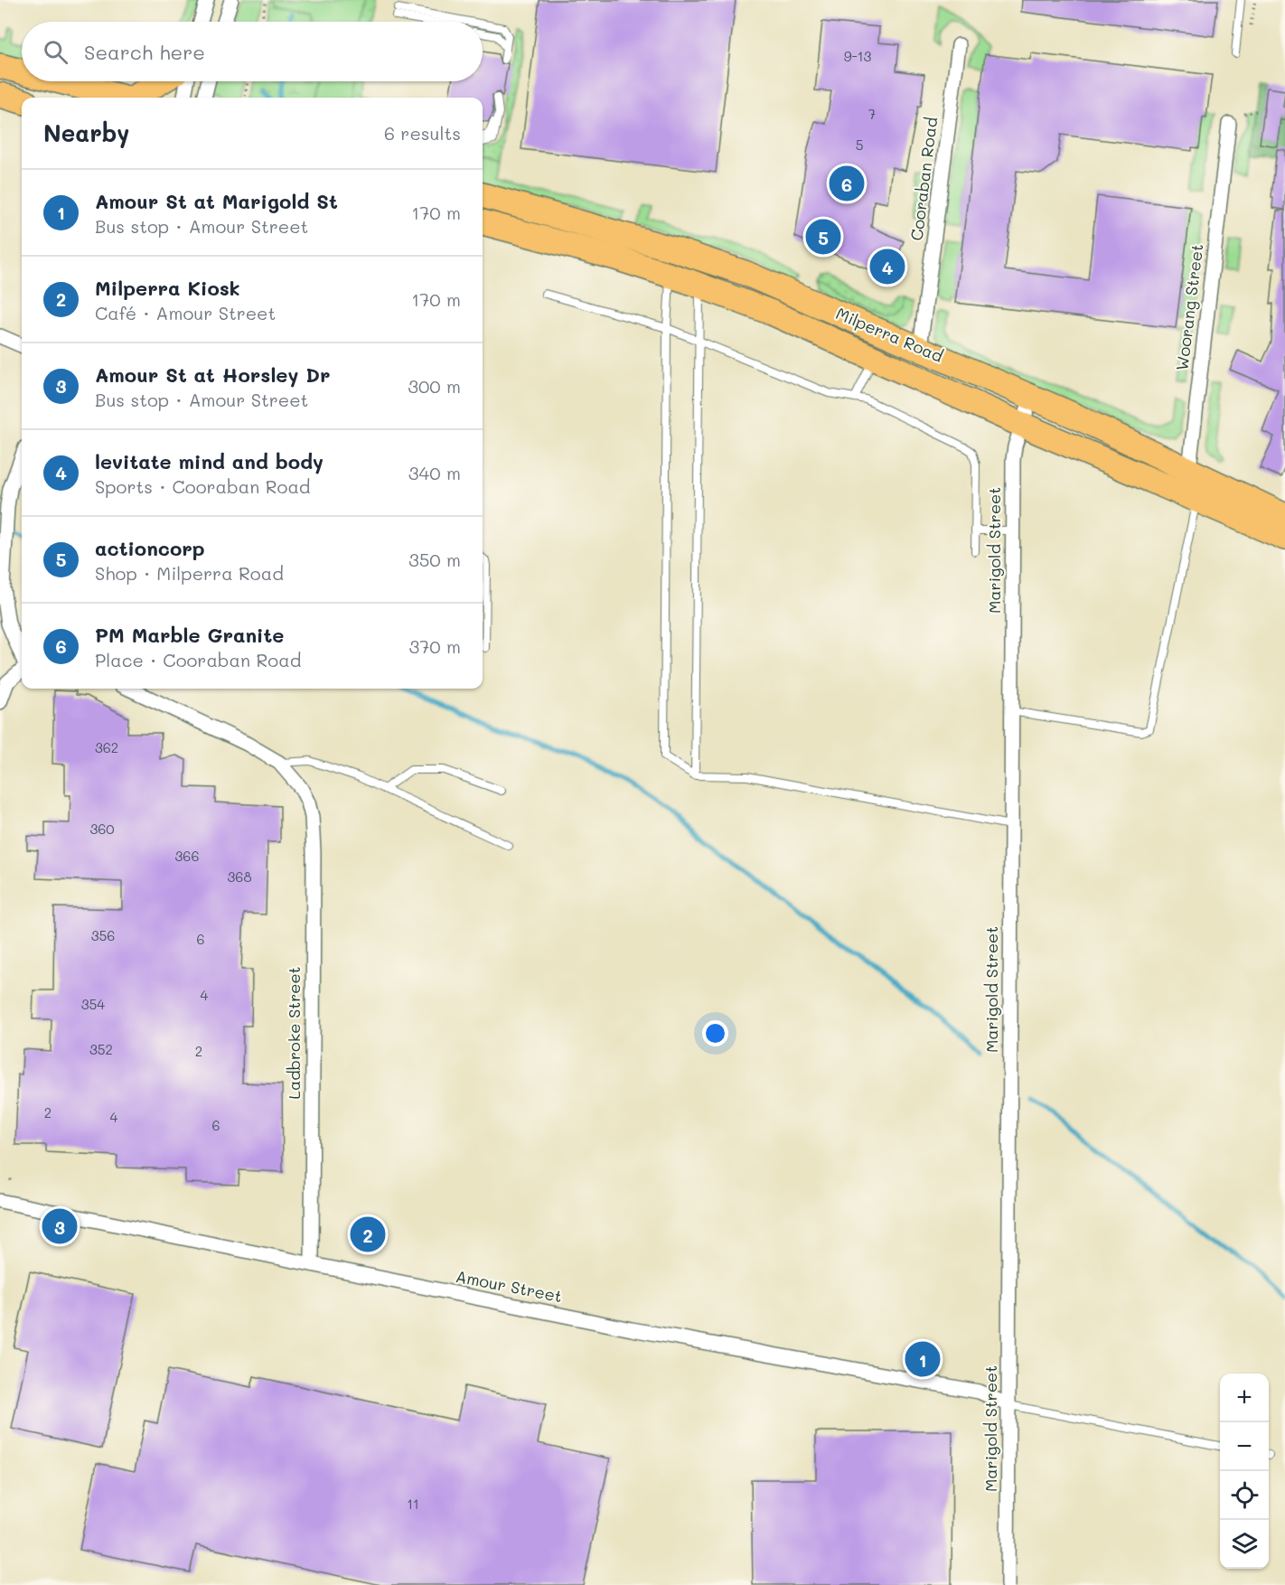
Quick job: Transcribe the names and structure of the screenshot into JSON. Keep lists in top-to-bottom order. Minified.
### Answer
{"streets":{"highway":["Milperra Road"],"street":["Cooraban Road","Woorang Street","Marigold Street","Ladbroke Street","Amour Street"]},"crossings":[["Cooraban Road","Milperra Road"],["Woorang Street","Milperra Road"],["Milperra Road","Marigold Street"],["Marigold Street","Amour Street"],["Ladbroke Street","Amour Street"]],"house_numbers":["9-13","7","5","362","360","366","368","356","6","4","354","352","2","2","4","6","11"],"page":{"search":"Search here","heading":["Nearby","6 results"],"pins":["6","5","4","3","2","1"],"list":[{"mark":"1","name":"Amour St at Marigold St","note":"Bus stop · Amour Street","value":"170 m"},{"mark":"2","name":"Milperra Kiosk","note":"Café · Amour Street","value":"170 m"},{"mark":"3","name":"Amour St at Horsley Dr","note":"Bus stop · Amour Street","value":"300 m"},{"mark":"4","name":"levitate mind and body","note":"Sports · Cooraban Road","value":"340 m"},{"mark":"5","name":"actioncorp","note":"Shop · Milperra Road","value":"350 m"},{"mark":"6","name":"PM Marble Granite","note":"Place · Cooraban Road","value":"370 m"}],"map_buttons":["+","−"]}}
